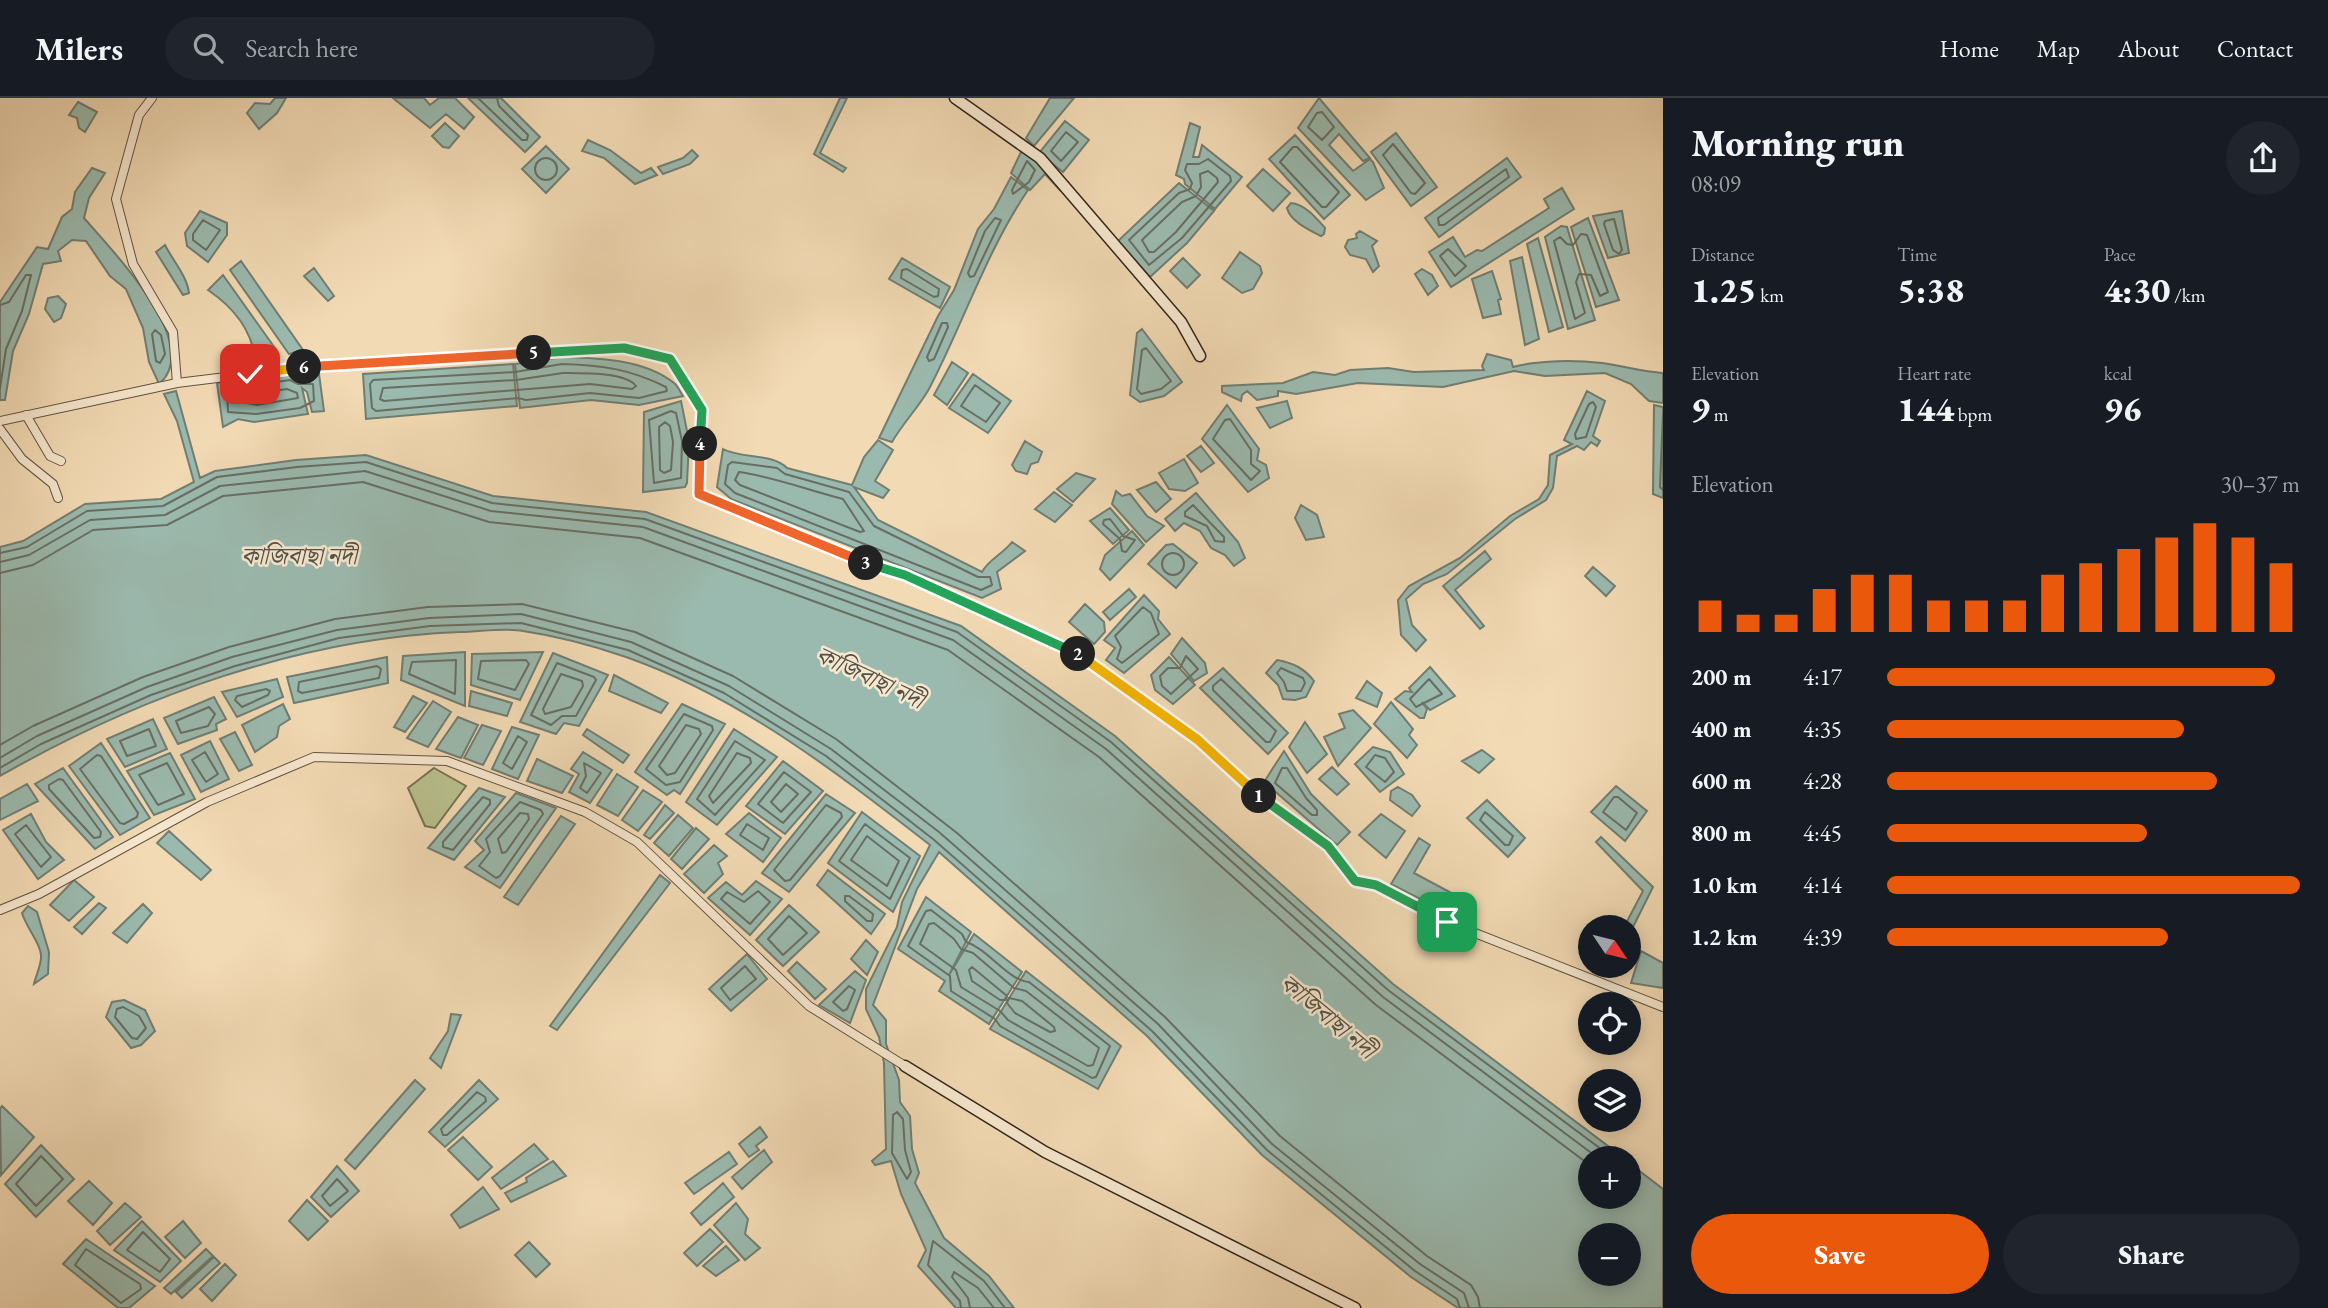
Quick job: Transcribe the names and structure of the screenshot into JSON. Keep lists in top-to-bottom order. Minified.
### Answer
{"water":["কাজিবাছা নদী"],"north":"bottom right","page":{"header":"Milers","search":"Search here","nav":["Home","Map","About","Contact"],"heading":["Morning run","08:09"],"stats":[["Distance","1.25 km"],["Time","5:38"],["Pace","4:30 /km"],["Elevation","9 m"],["Heart rate","144 bpm"],["kcal","96"]],"pins":["5","6","4","3","2","1"],"chart":["Elevation","30–37 m"],"list":[{"name":"200 m","note":"4:17"},{"name":"400 m","note":"4:35"},{"name":"600 m","note":"4:28"},{"name":"800 m","note":"4:45"},{"name":"1.0 km","note":"4:14"},{"name":"1.2 km","note":"4:39"}],"map_buttons":["+","−"],"buttons":["Save","Share"]}}
